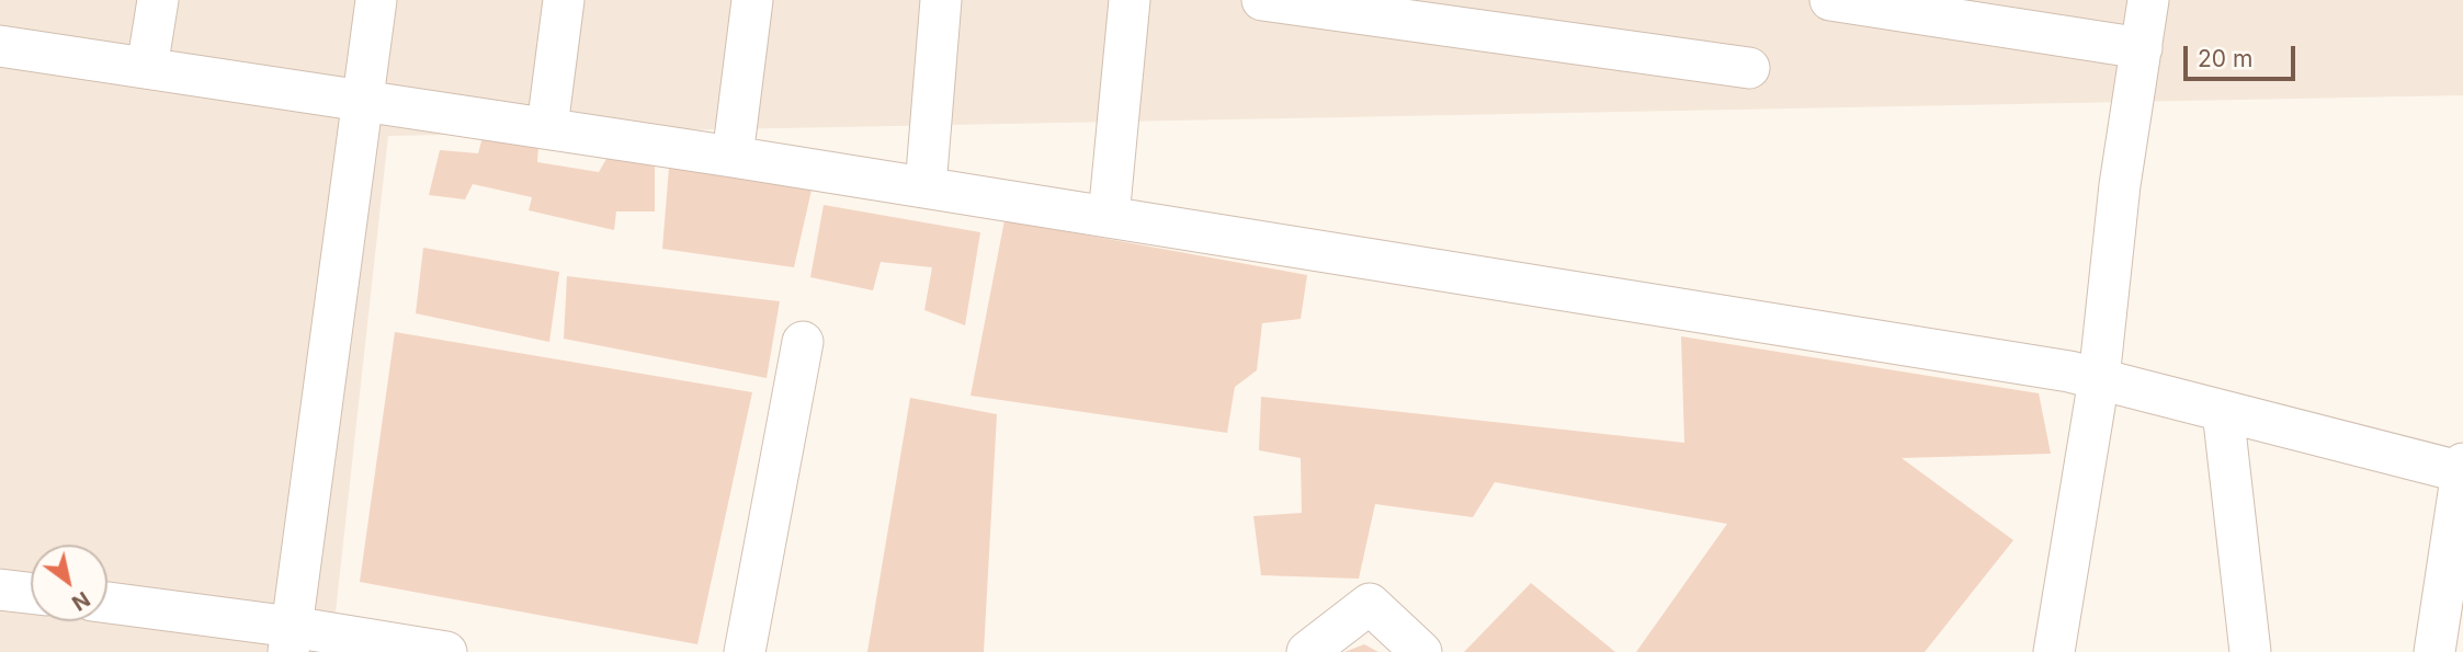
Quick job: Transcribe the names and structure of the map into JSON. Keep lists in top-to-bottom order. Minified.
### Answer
{"scale_bar":"20 m","north":"bottom right"}
